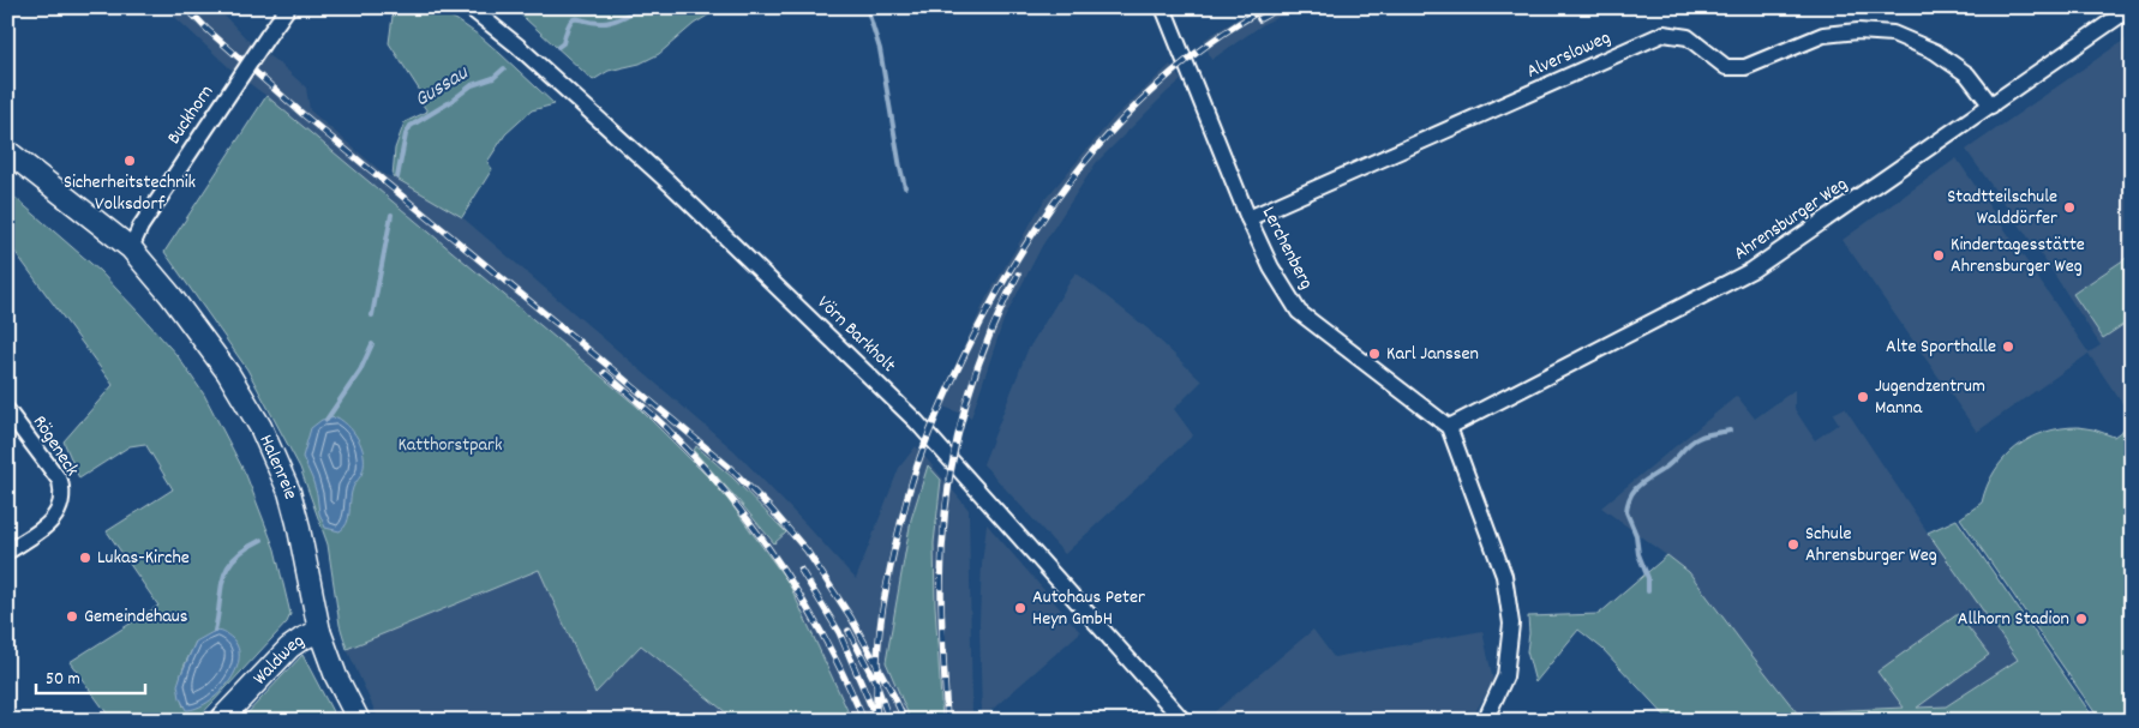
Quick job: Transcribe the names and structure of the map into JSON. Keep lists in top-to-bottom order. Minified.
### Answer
{"streets":{"main road":["Halenreie","Waldweg"],"street":["Alversloweg","Buckhorn","Ahrensburger Weg","Lerchenberg","Vörn Barkholt","Rögeneck"]},"crossings":[["Alversloweg","Ahrensburger Weg"],["Alversloweg","Lerchenberg"],["Buckhorn","Halenreie"],["Ahrensburger Weg","Lerchenberg"],["Halenreie","Waldweg"]],"water":["Gussau"],"parks":["Katthorstpark"],"places":["Sicherheitstechnik Volksdorf","Stadtteilschule Walddörfer","Kindertagesstätte Ahrensburger Weg","Alte Sporthalle","Karl Janssen","Jugendzentrum Manna","Schule Ahrensburger Weg","Lukas-Kirche","Autohaus Peter Heyn GmbH","Gemeindehaus","Allhorn Stadion"],"scale_bar":"50 m"}
